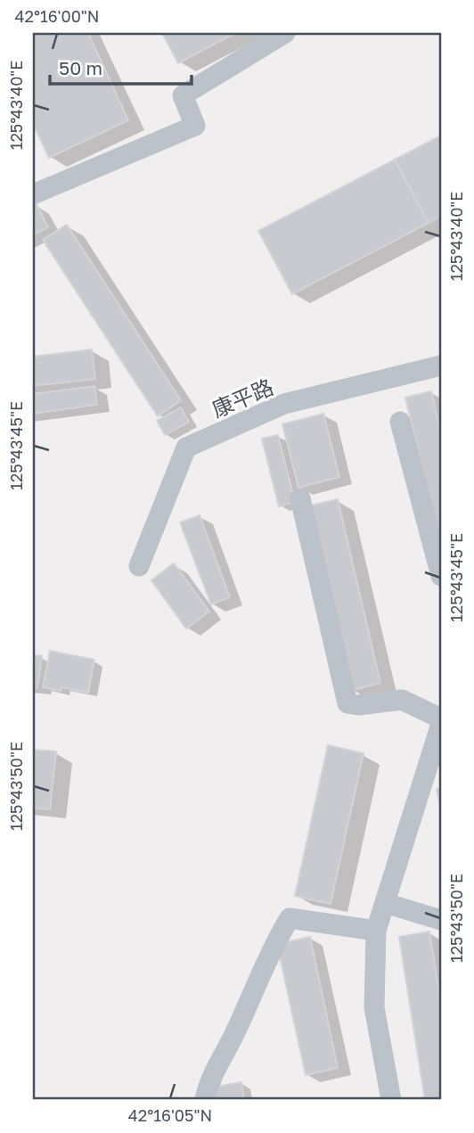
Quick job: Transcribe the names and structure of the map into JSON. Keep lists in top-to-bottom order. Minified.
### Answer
{"streets":{"street":["康平路"]},"scale_bar":"50 m","coordinates":["42°16'00\"N","125°43'40\"E","125°43'45\"E","125°43'50\"E","42°16'05\"N"]}
